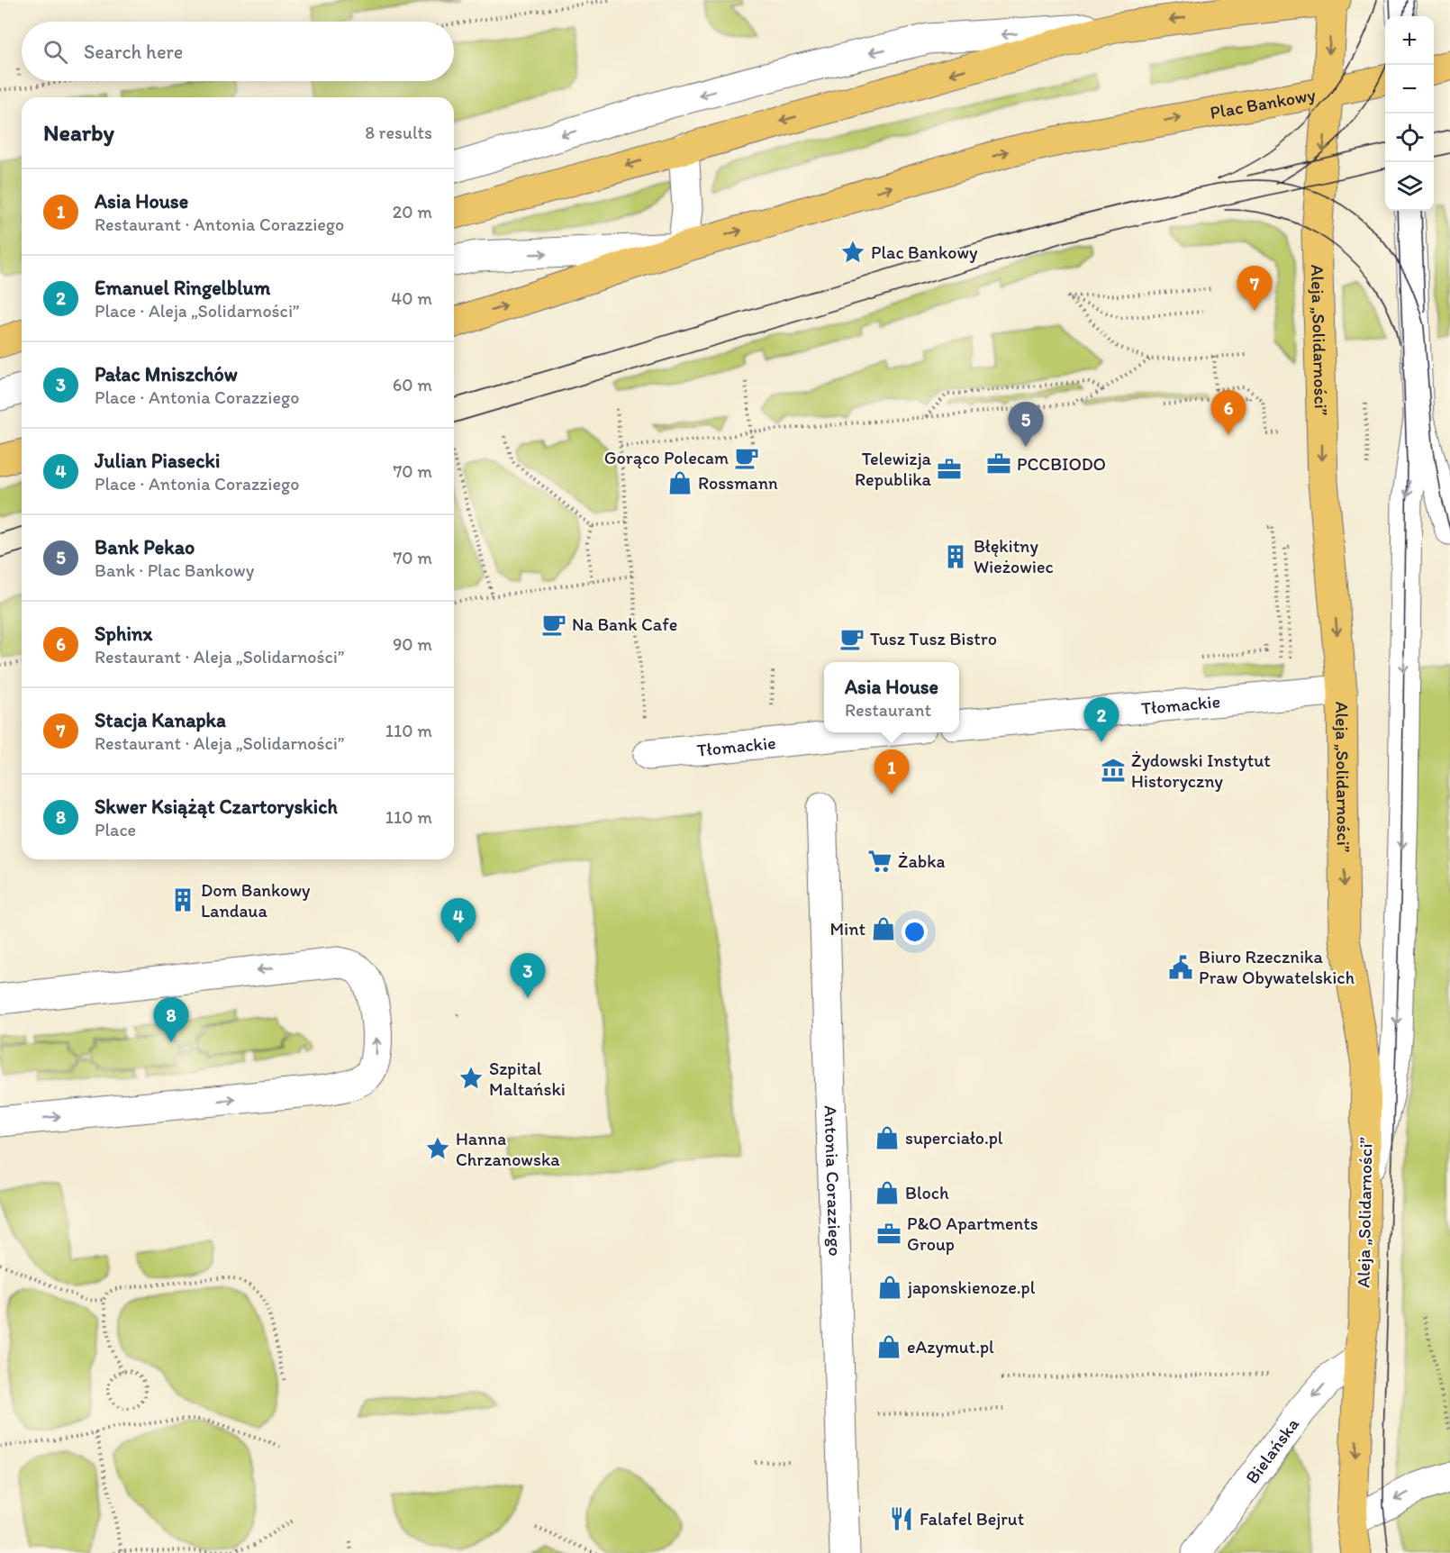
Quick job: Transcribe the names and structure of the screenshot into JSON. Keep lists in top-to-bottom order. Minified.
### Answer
{"streets":{"main road":["Plac Bankowy","Aleja „Solidarności”"],"street":["Tłomackie","Antonia Corazziego","Bielańska"]},"crossings":[["Plac Bankowy","Aleja „Solidarności”"],["Aleja „Solidarności”","Tłomackie"],["Aleja „Solidarności”","Bielańska"]],"one_way":["Aleja „Solidarności”","Bielańska"],"places":{"place":["Plac Bankowy","Szpital Maltański","Hanna Chrzanowska"],"cafe":["Gorąco Polecam","Na Bank Cafe","Tusz Tusz Bistro"],"office":["PCCBIODO","Telewizja Republika","P&O Apartments Group"],"shop":["Rossmann","Mint","superciało.pl","Bloch","japonskienoze.pl","eAzymut.pl"],"building":["Błękitny Wieżowiec","Dom Bankowy Landaua"],"museum":["Żydowski Instytut Historyczny"],"supermarket":["Żabka"],"public building":["Biuro Rzecznika Praw Obywatelskich"],"restaurant":["Falafel Bejrut"]},"page":{"map_buttons":["+","−"],"search":"Search here","heading":["Nearby","8 results"],"list":[{"mark":"1","name":"Asia House","note":"Restaurant · Antonia Corazziego","value":"20 m"},{"mark":"2","name":"Emanuel Ringelblum","note":"Place · Aleja „Solidarności”","value":"40 m"},{"mark":"3","name":"Pałac Mniszchów","note":"Place · Antonia Corazziego","value":"60 m"},{"mark":"4","name":"Julian Piasecki","note":"Place · Antonia Corazziego","value":"70 m"},{"mark":"5","name":"Bank Pekao","note":"Bank · Plac Bankowy","value":"70 m"},{"mark":"6","name":"Sphinx","note":"Restaurant · Aleja „Solidarności”","value":"90 m"},{"mark":"7","name":"Stacja Kanapka","note":"Restaurant · Aleja „Solidarności”","value":"110 m"},{"mark":"8","name":"Skwer Książąt Czartoryskich","note":"Place","value":"110 m"}],"pins":["7","6","5","2","1","4","3","8"],"popup":["Asia House","Restaurant"]}}
